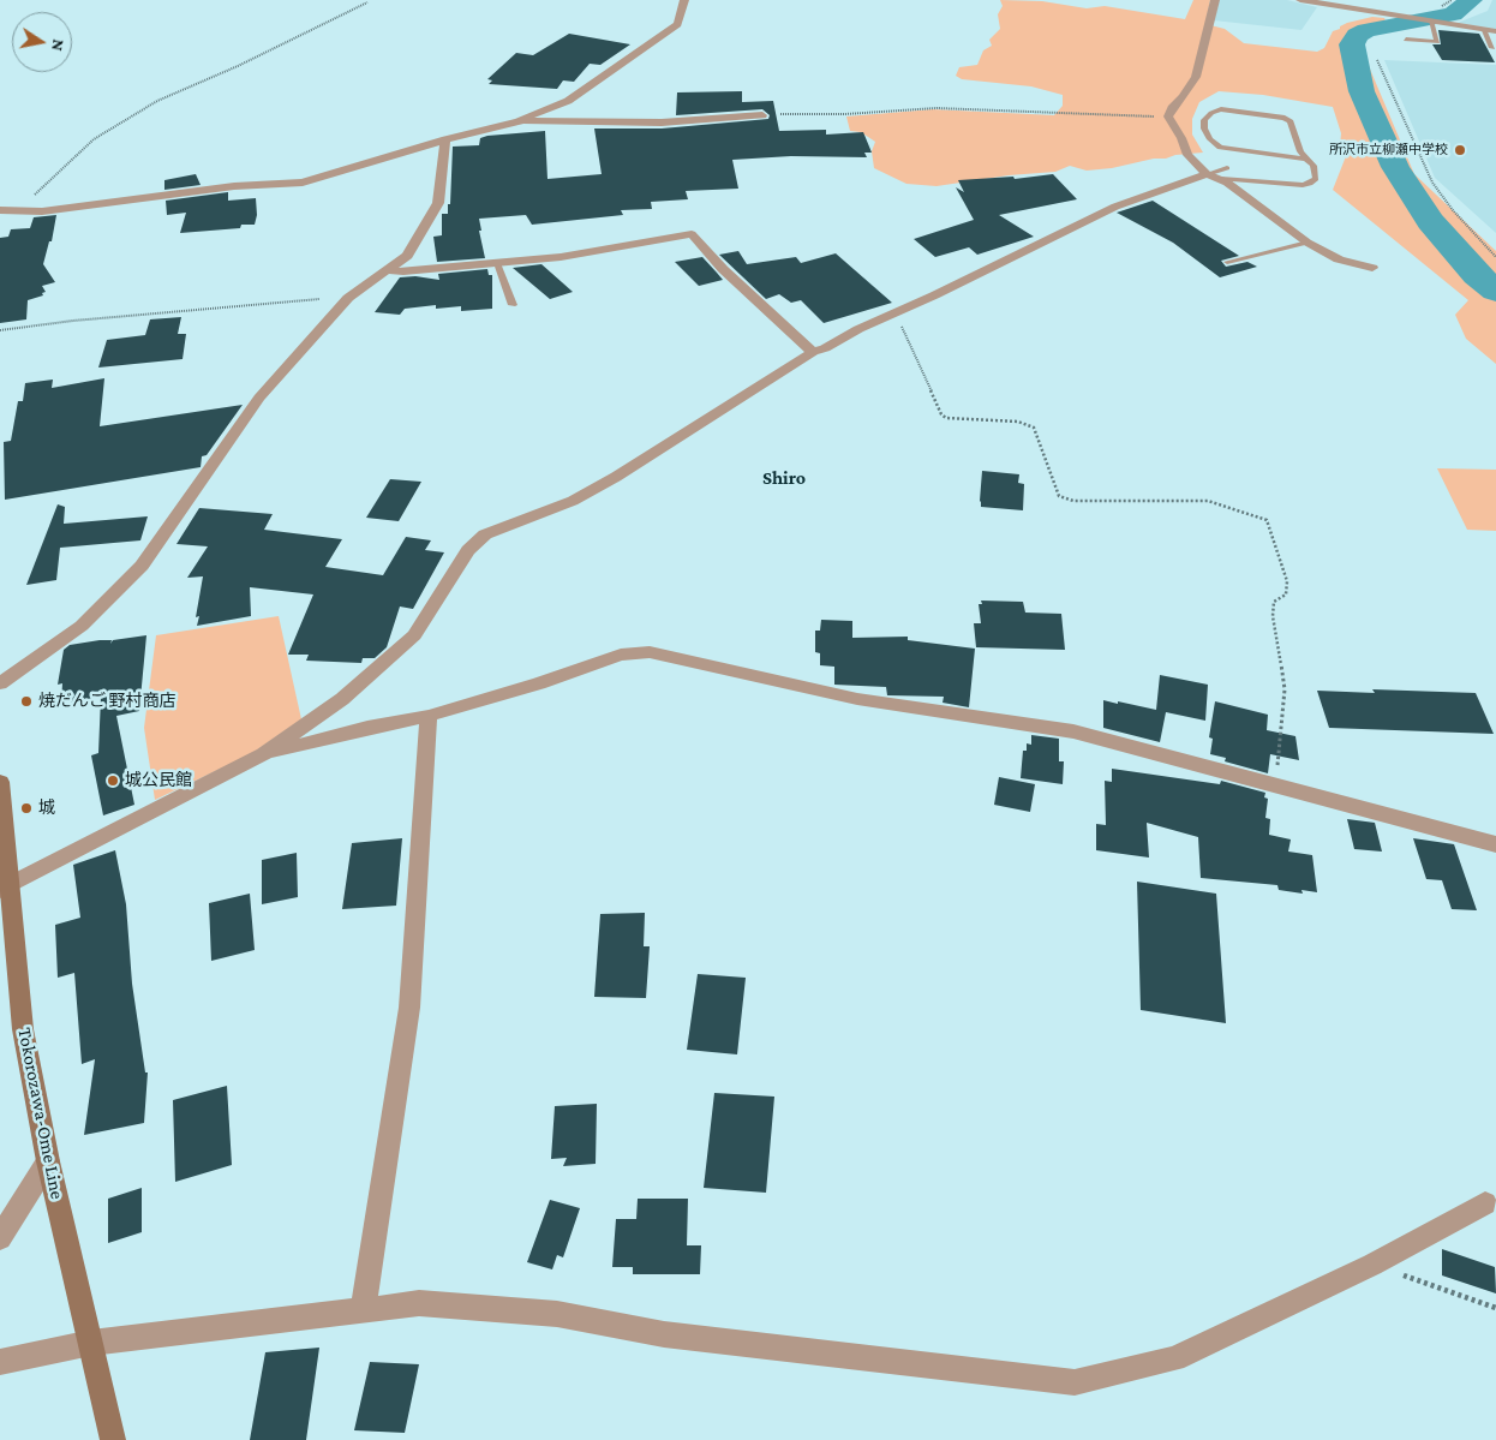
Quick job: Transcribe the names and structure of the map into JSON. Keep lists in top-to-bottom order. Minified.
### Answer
{"streets":{"main road":["Tokorozawa-Ome Line"]},"districts":["Shiro"],"places":["所沢市立柳瀬中学校","焼だんご 野村商店","城公民館","城"],"north":"right"}
